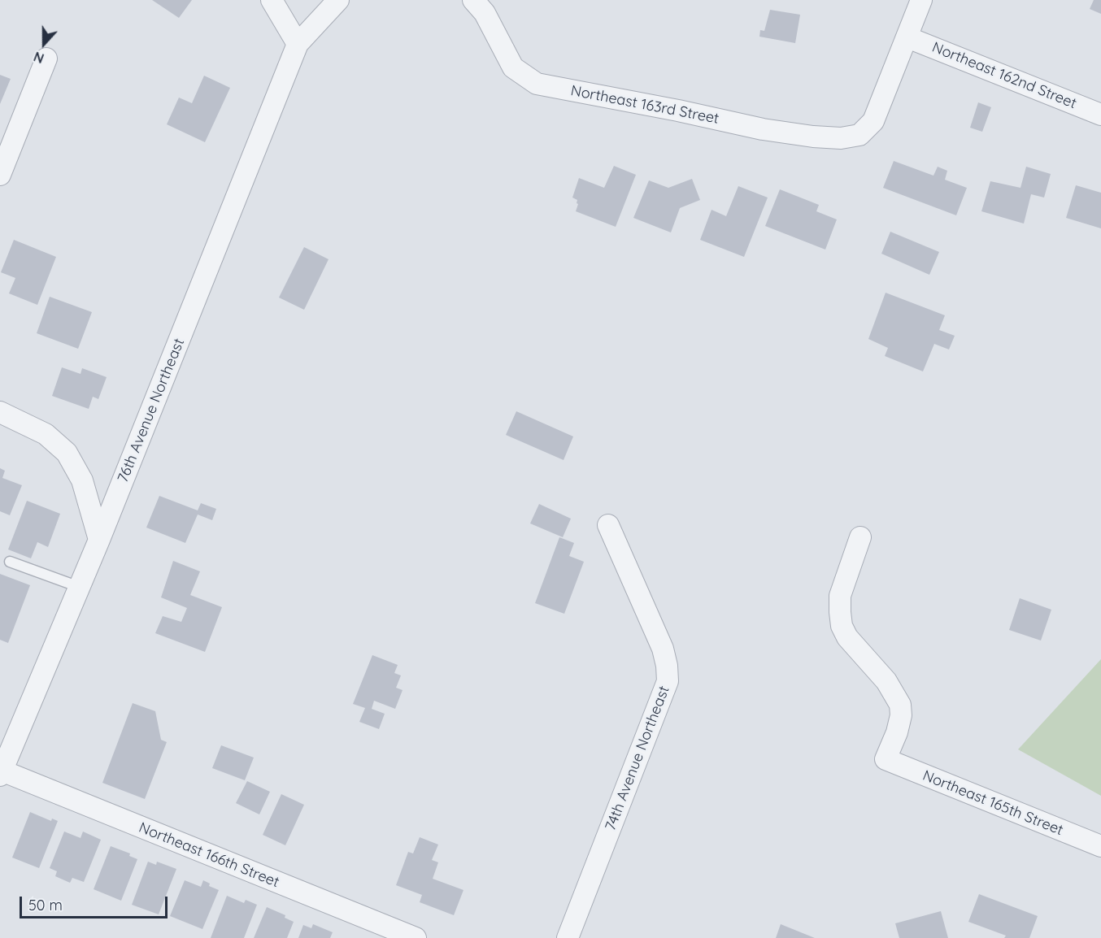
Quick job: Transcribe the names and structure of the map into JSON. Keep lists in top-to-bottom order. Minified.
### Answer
{"streets":{"street":["Northeast 162nd Street","Northeast 163rd Street","76th Avenue Northeast","74th Avenue Northeast","Northeast 165th Street","Northeast 166th Street"]},"crossings":[["Northeast 162nd Street","Northeast 163rd Street"],["76th Avenue Northeast","Northeast 166th Street"]],"scale_bar":"50 m","north":"bottom"}
